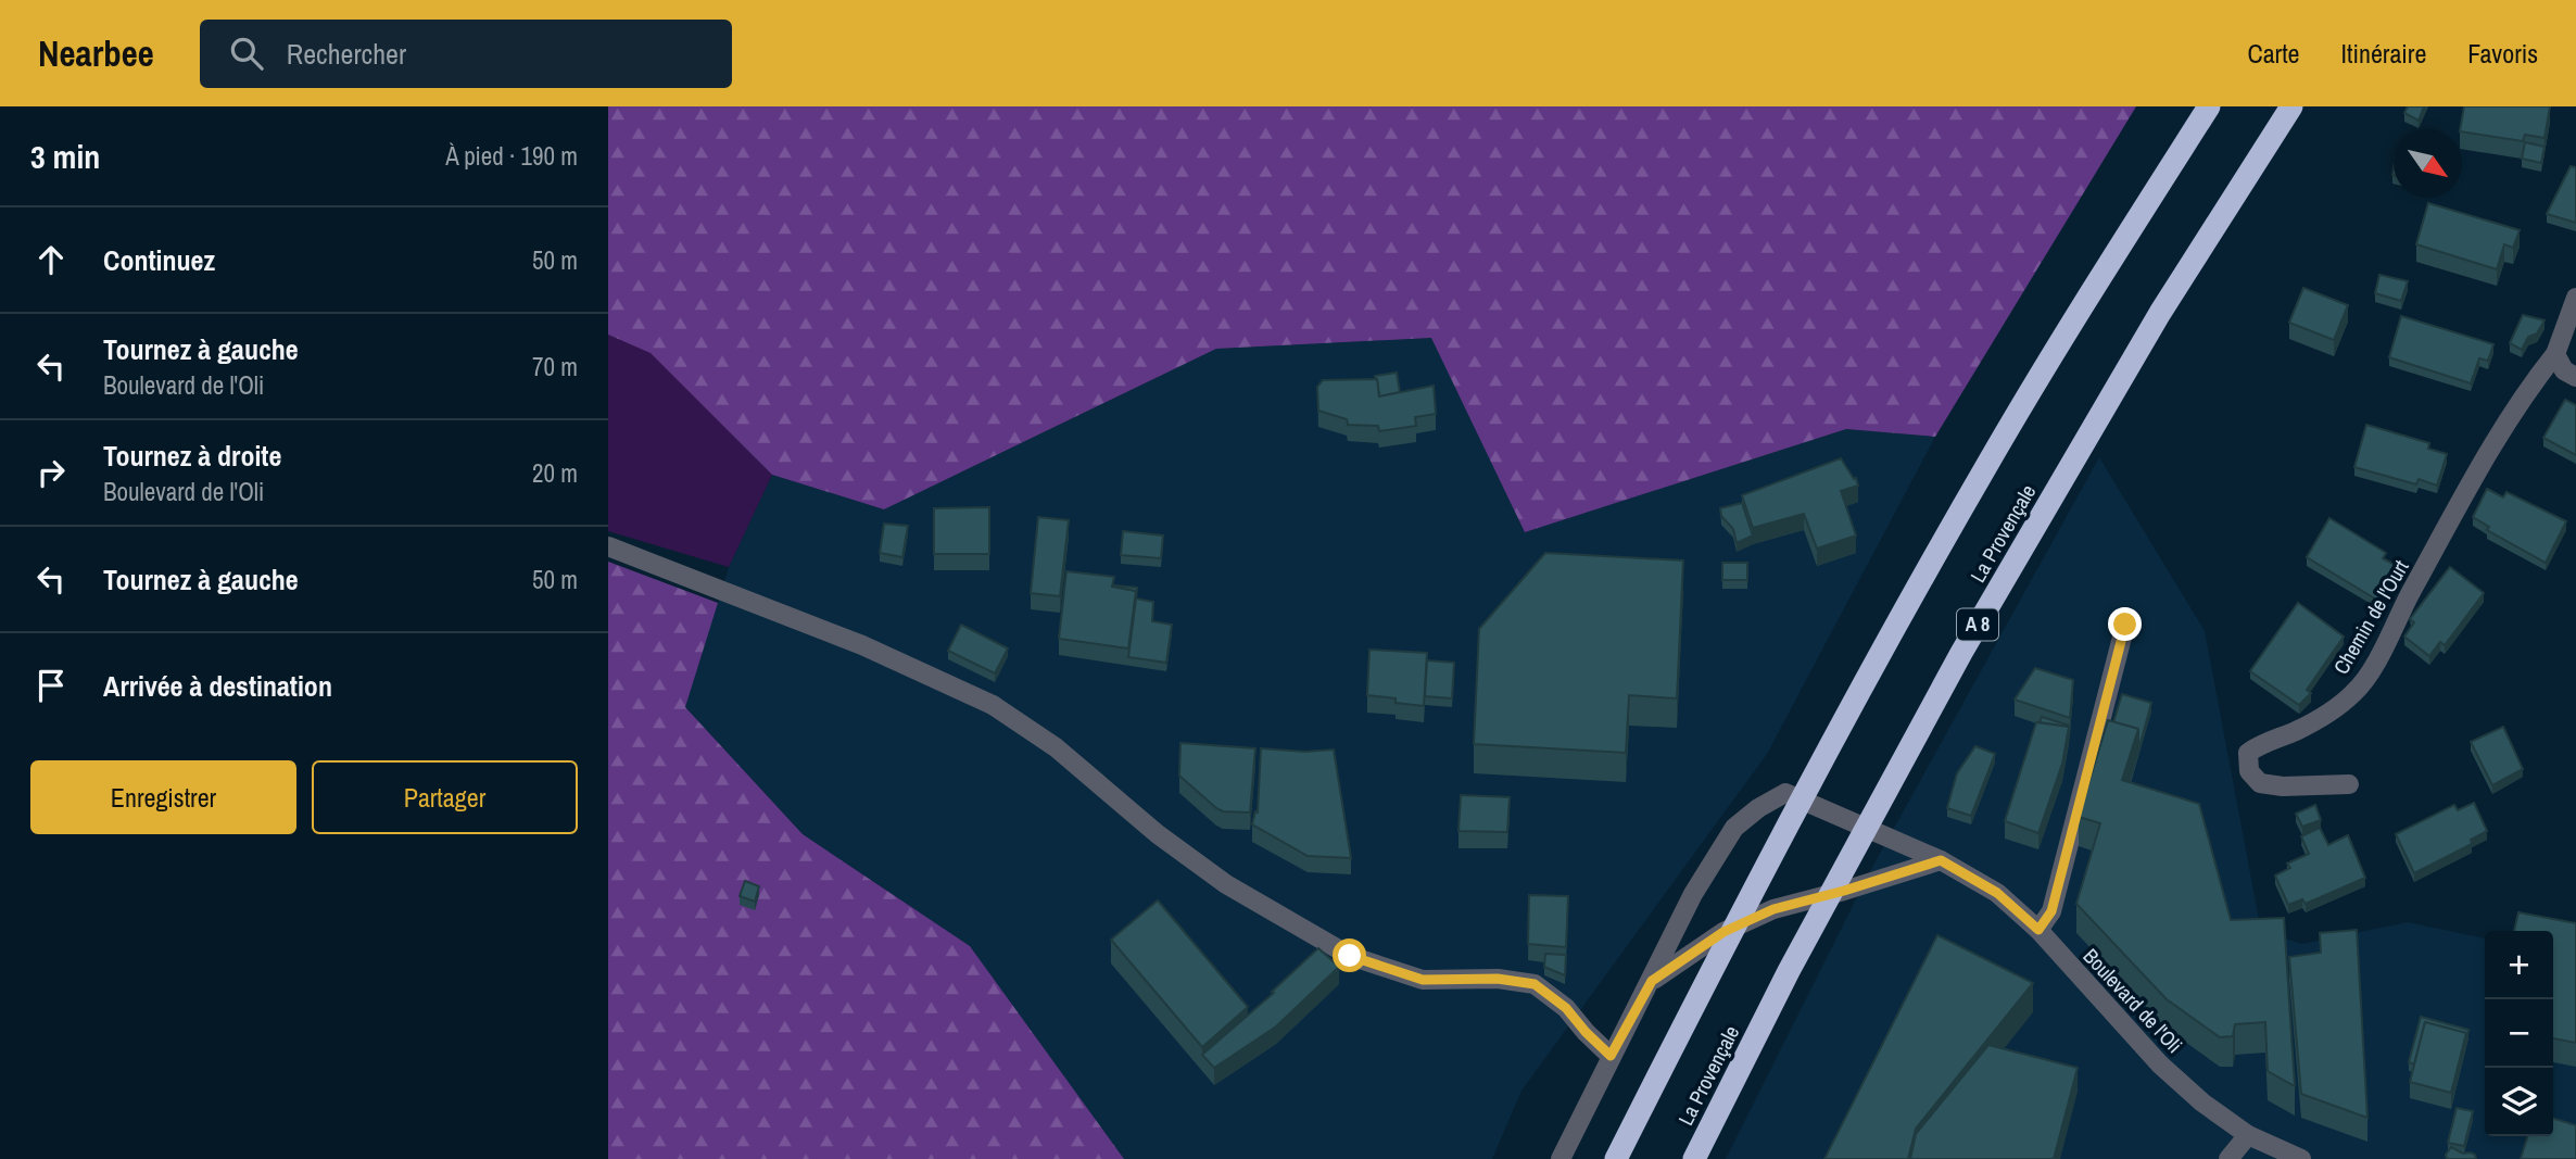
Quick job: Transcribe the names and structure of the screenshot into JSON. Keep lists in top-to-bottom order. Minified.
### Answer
{"streets":{"highway":["La Provençale","A 8"],"street":["Chemin de l'Ourt","Boulevard de l'Oli"]},"north":"bottom right","page":{"header":"Nearbee","search":"Rechercher","nav":["Carte","Itinéraire","Favoris"],"heading":["3 min","À pied · 190 m"],"list":[["Continuez","50 m"],["Tournez à gauche","Boulevard de l'Oli","70 m"],["Tournez à droite","Boulevard de l'Oli","20 m"],["Tournez à gauche","50 m"],"Arrivée à destination"],"buttons":["Enregistrer","Partager"],"map_buttons":["+","−"]}}
